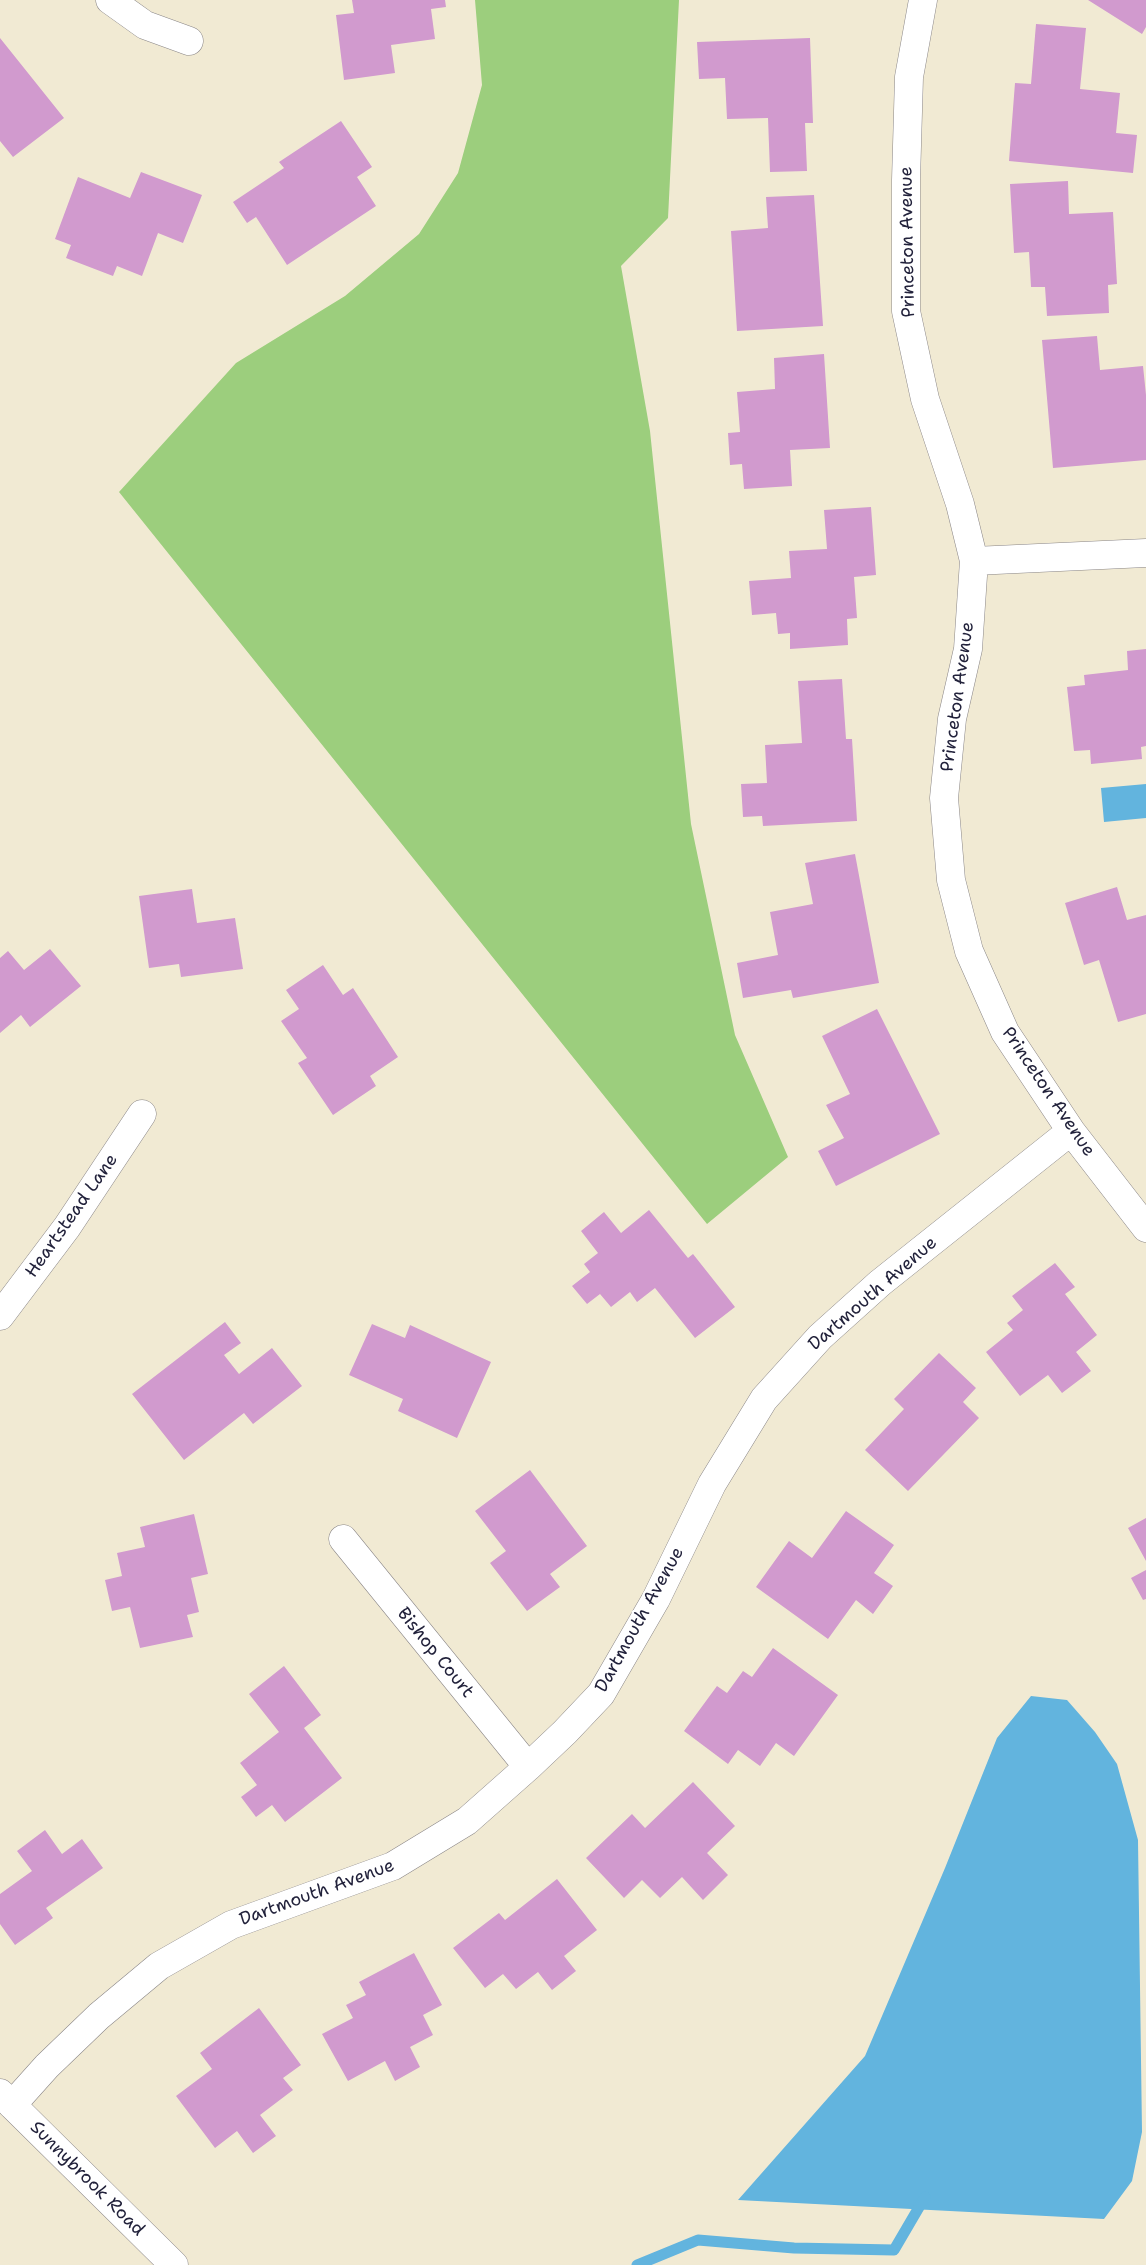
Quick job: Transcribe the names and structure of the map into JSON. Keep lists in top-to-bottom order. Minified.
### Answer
{"streets":{"street":["Princeton Avenue","Heartstead Lane","Dartmouth Avenue","Bishop Court","Sunnybrook Road"]},"crossings":[["Princeton Avenue","Dartmouth Avenue"],["Dartmouth Avenue","Bishop Court"],["Dartmouth Avenue","Sunnybrook Road"]]}
